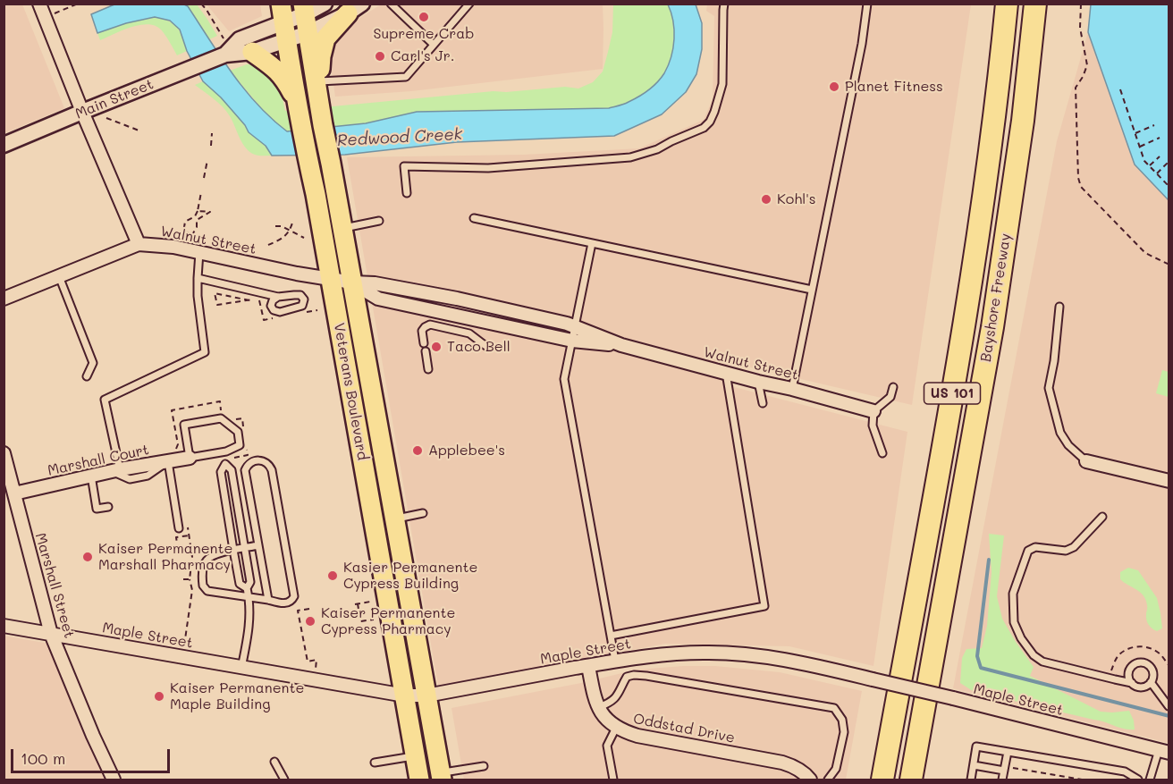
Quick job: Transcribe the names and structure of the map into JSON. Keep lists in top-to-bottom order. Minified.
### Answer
{"streets":{"highway":["Bayshore Freeway","US 101"],"main road":["Veterans Boulevard"],"street":["Main Street","Walnut Street","Marshall Court","Marshall Street","Maple Street","Oddstad Drive"]},"crossings":[["Main Street","Veterans Boulevard"],["Walnut Street","Veterans Boulevard"],["Veterans Boulevard","Maple Street"],["Marshall Court","Marshall Street"],["Marshall Street","Maple Street"],["Maple Street","Oddstad Drive"]],"water":["Redwood Creek"],"places":["Supreme Crab","Carl's Jr.","Planet Fitness","Kohl's","Taco Bell","Applebee's","Kaiser Permanente Marshall Pharmacy","Kasier Permanente Cypress Building","Kaiser Permanente Cypress Pharmacy","Kaiser Permanente Maple Building"],"scale_bar":"100 m"}
